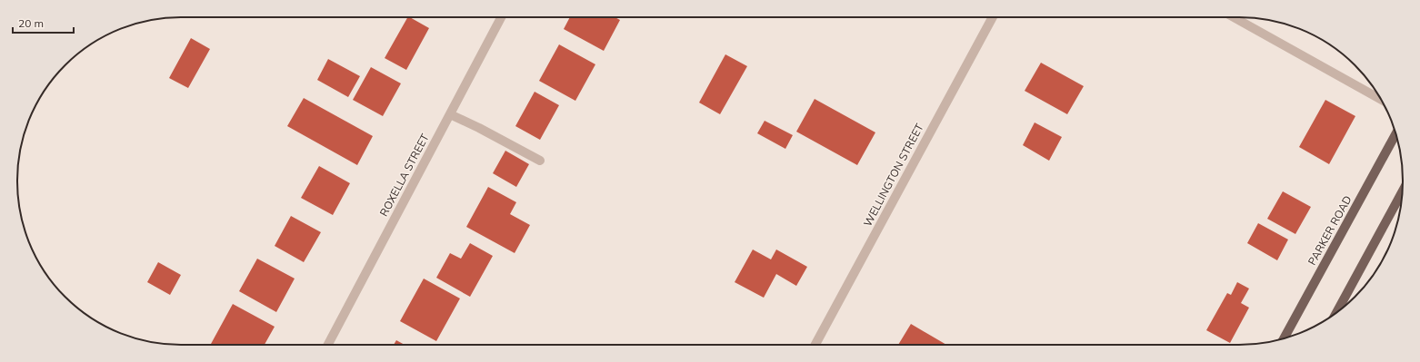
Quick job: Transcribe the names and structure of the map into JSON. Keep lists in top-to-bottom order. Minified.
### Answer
{"streets":{"main road":["PARKER ROAD"],"street":["ROXELLA STREET","WELLINGTON STREET"]},"scale_bar":"20 m"}
